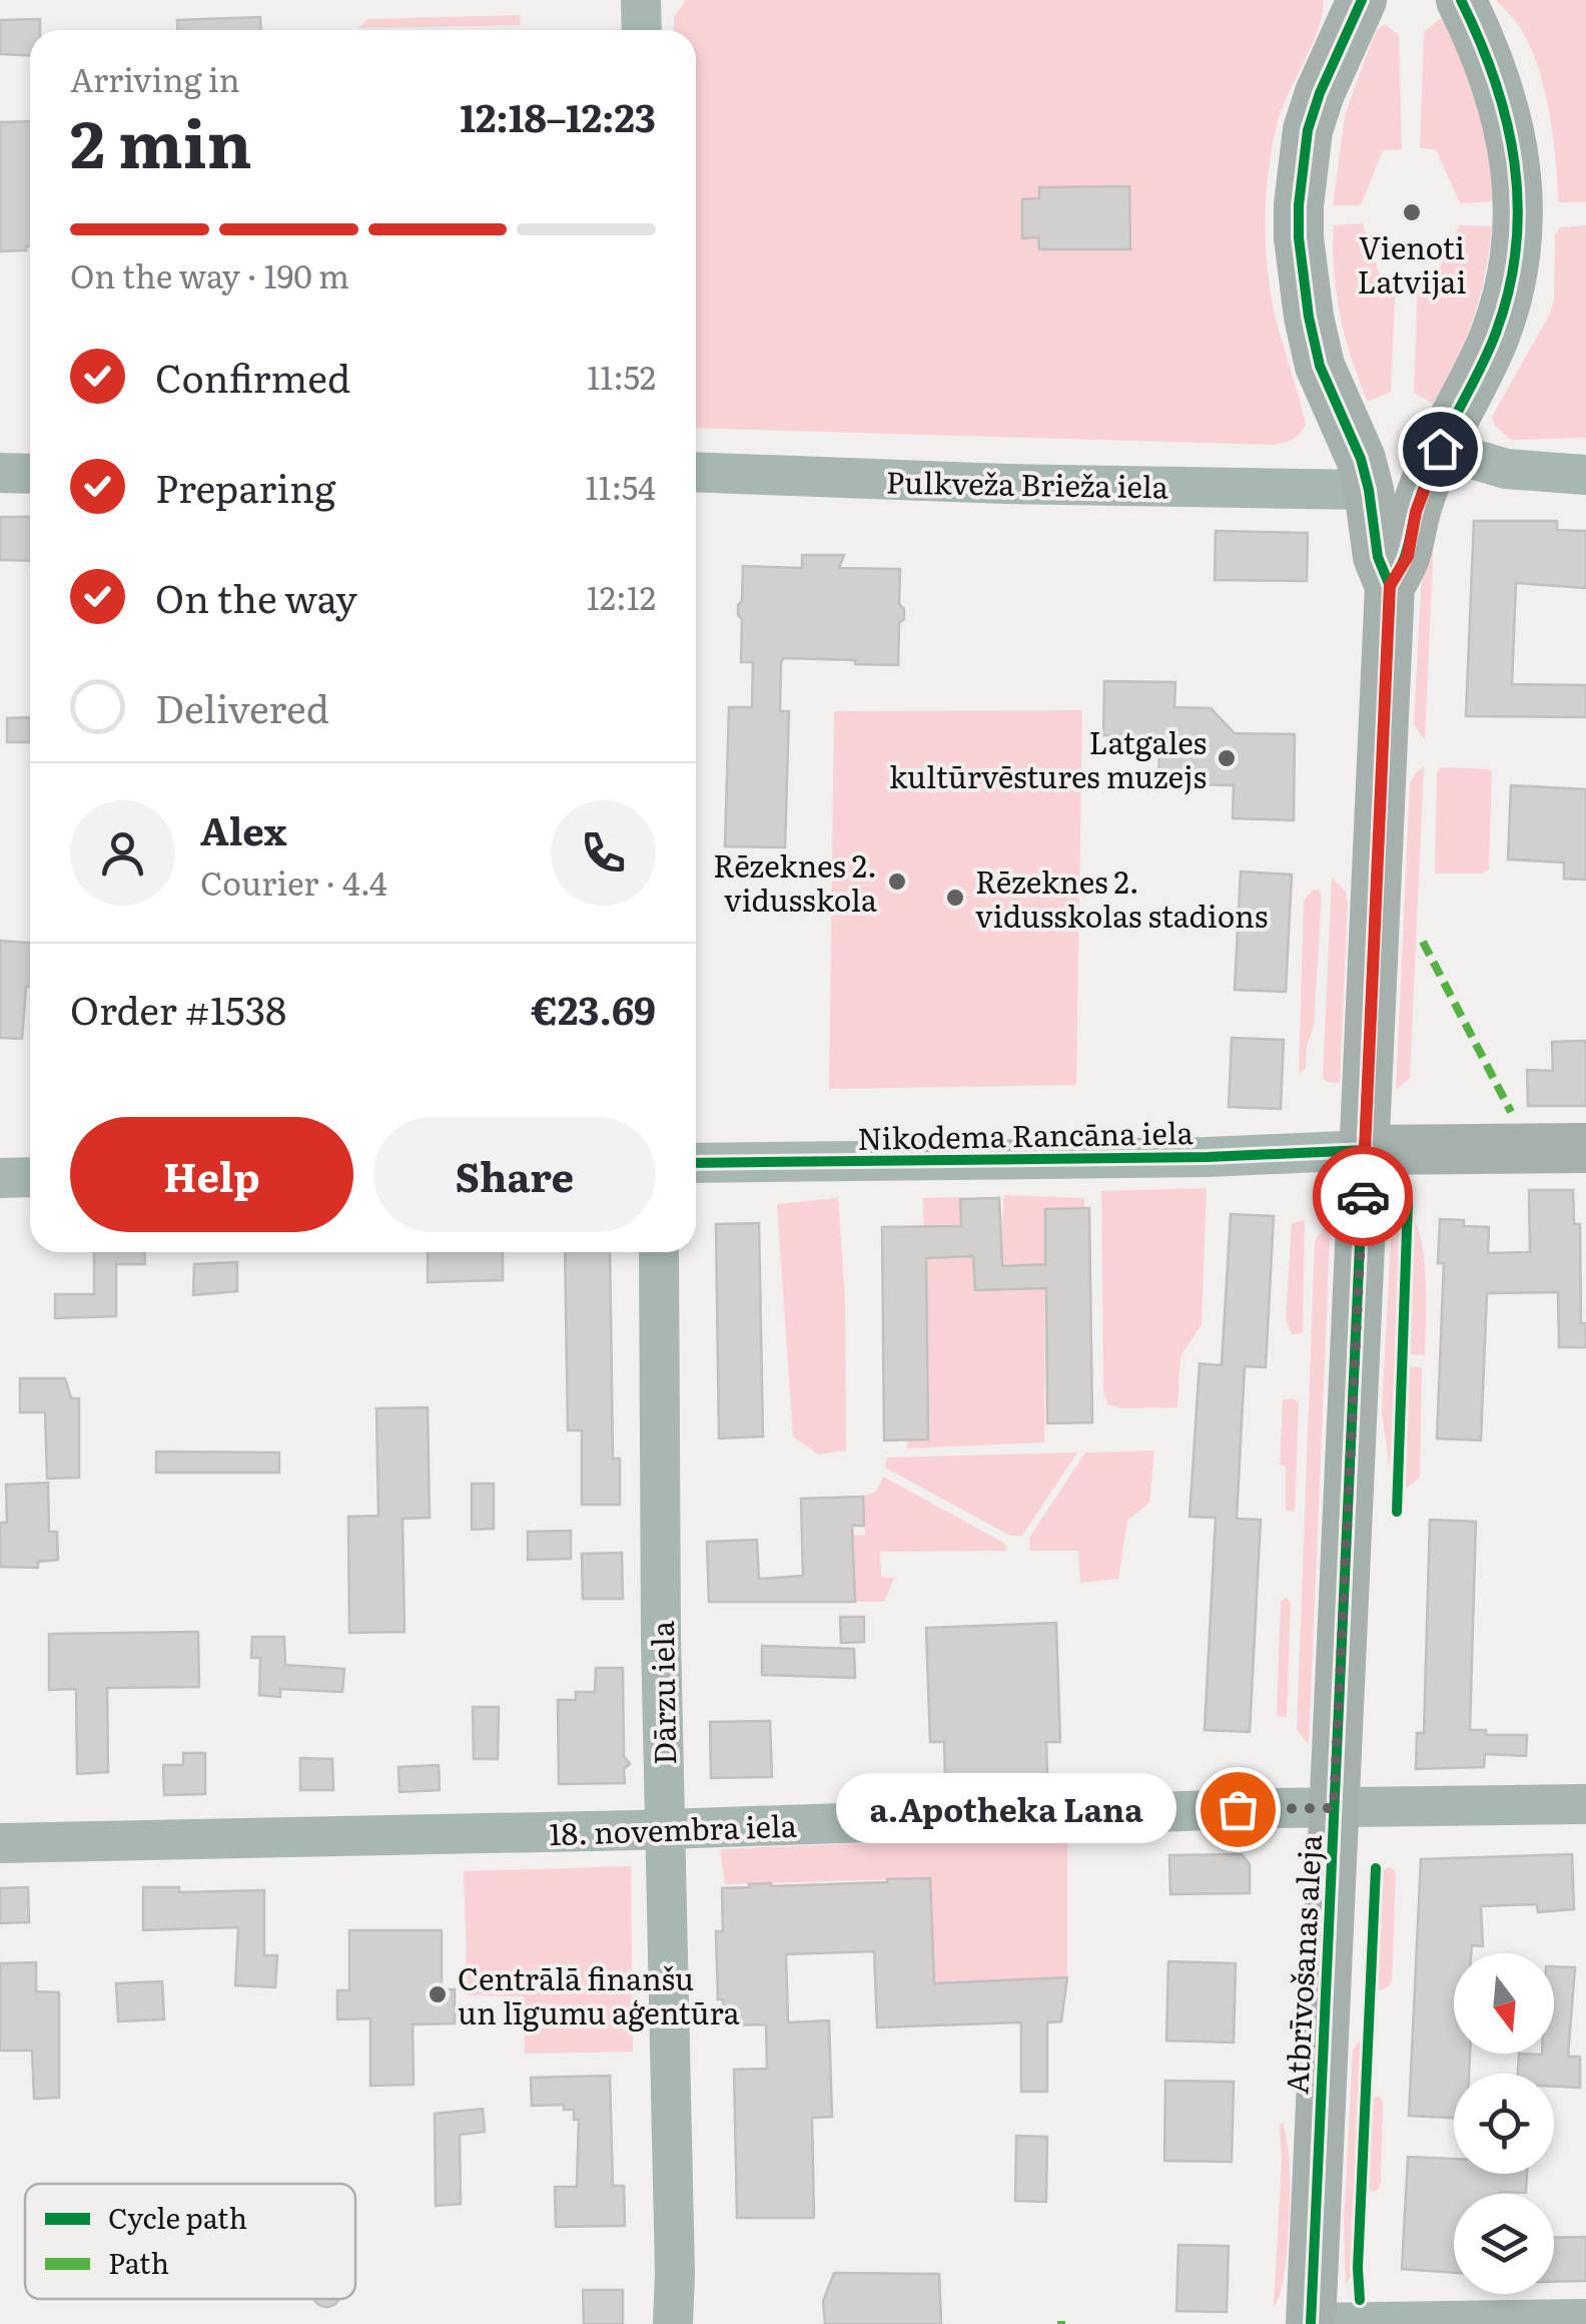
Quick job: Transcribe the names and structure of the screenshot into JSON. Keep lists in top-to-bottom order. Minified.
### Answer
{"streets":{"main road":["Nikodema Rancāna iela","Atbrīvošanas aleja"],"street":["Pulkveža Brieža iela","Dārzu iela","18. novembra iela"]},"crossings":[["Pulkveža Brieža iela","Atbrīvošanas aleja"],["Nikodema Rancāna iela","Atbrīvošanas aleja"],["Dārzu iela","18. novembra iela"],["18. novembra iela","Atbrīvošanas aleja"]],"places":["Vienoti Latvijai","Latgales kultūrvēstures muzejs","Rēzeknes 2. vidusskola","Rēzeknes 2. vidusskolas stadions","a.Apotheka Lana","Centrālā finanšu un līgumu aģentūra"],"legend":["Cycle path","Path"],"north":"bottom","page":{"heading":["2 min","Arriving in","12:18–12:23"],"panel":["Alex","Courier · 4.4","Order #1538","€23.69"],"bar":"On the way · 190 m","list":[["Confirmed","11:52"],["Preparing","11:54"],["On the way","12:12"],"Delivered"],"buttons":["Help","Share"],"bubble":"a.Apotheka Lana"}}
